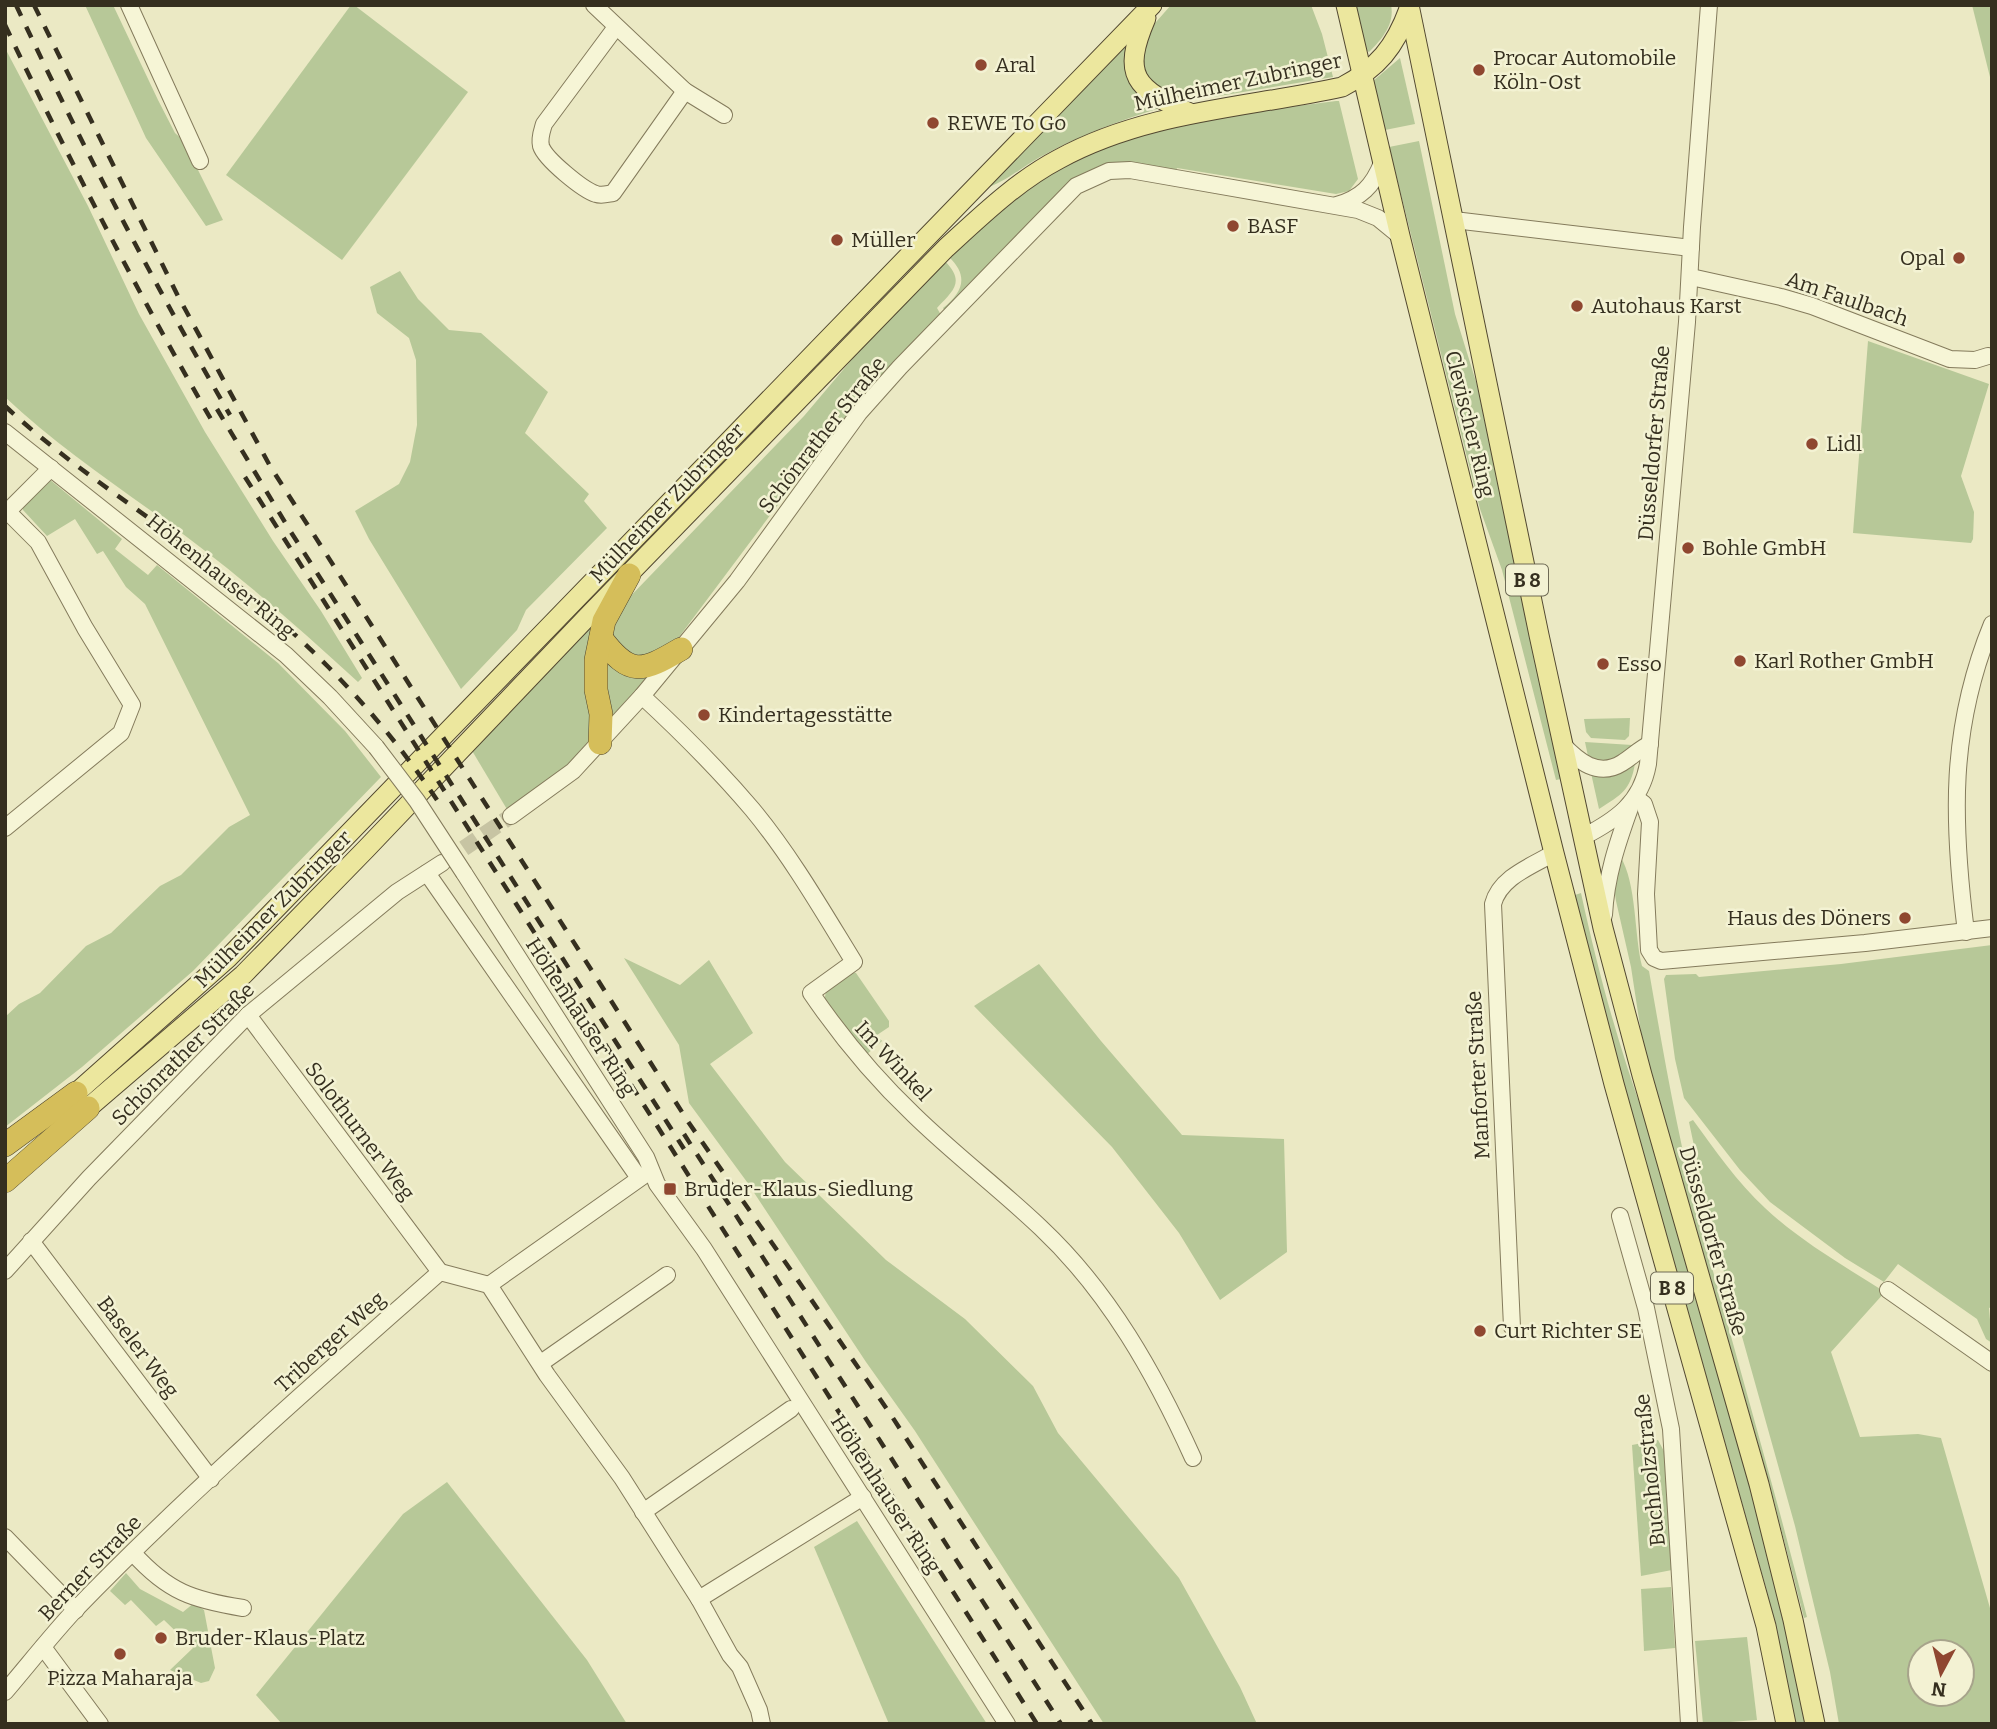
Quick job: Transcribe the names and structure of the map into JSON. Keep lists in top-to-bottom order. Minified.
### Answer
{"streets":{"main road":["Mülheimer Zubringer","Clevischer Ring","Düsseldorfer Straße","B 8"],"street":["Am Faulbach","Schönrather Straße","Höhenhauser Ring","Im Winkel","Manforter Straße","Solothurner Weg","Triberger Weg","Baseler Weg","Buchholzstraße","Berner Straße"]},"crossings":[["Mülheimer Zubringer","Clevischer Ring"],["Am Faulbach","Düsseldorfer Straße"],["Clevischer Ring","Schönrather Straße"],["Clevischer Ring","Düsseldorfer Straße"],["Clevischer Ring","B 8"],["Clevischer Ring","Manforter Straße"],["Schönrather Straße","Höhenhauser Ring"],["Schönrather Straße","Im Winkel"],["Schönrather Straße","Solothurner Weg"],["Schönrather Straße","Baseler Weg"],["B 8","Manforter Straße"],["Solothurner Weg","Triberger Weg"],["Triberger Weg","Baseler Weg"],["Triberger Weg","Berner Straße"],["Baseler Weg","Berner Straße"]],"places":{"other":["Aral","Procar Automobile Köln-Ost","REWE To Go","BASF","Müller","Opal","Autohaus Karst","Lidl","Bohle GmbH","Karl Rother GmbH","Esso","Kindertagesstätte","Haus des Döners","Curt Richter SE","Bruder-Klaus-Platz","Pizza Maharaja"],"transit":["Bruder-Klaus-Siedlung"]},"north":"bottom"}
